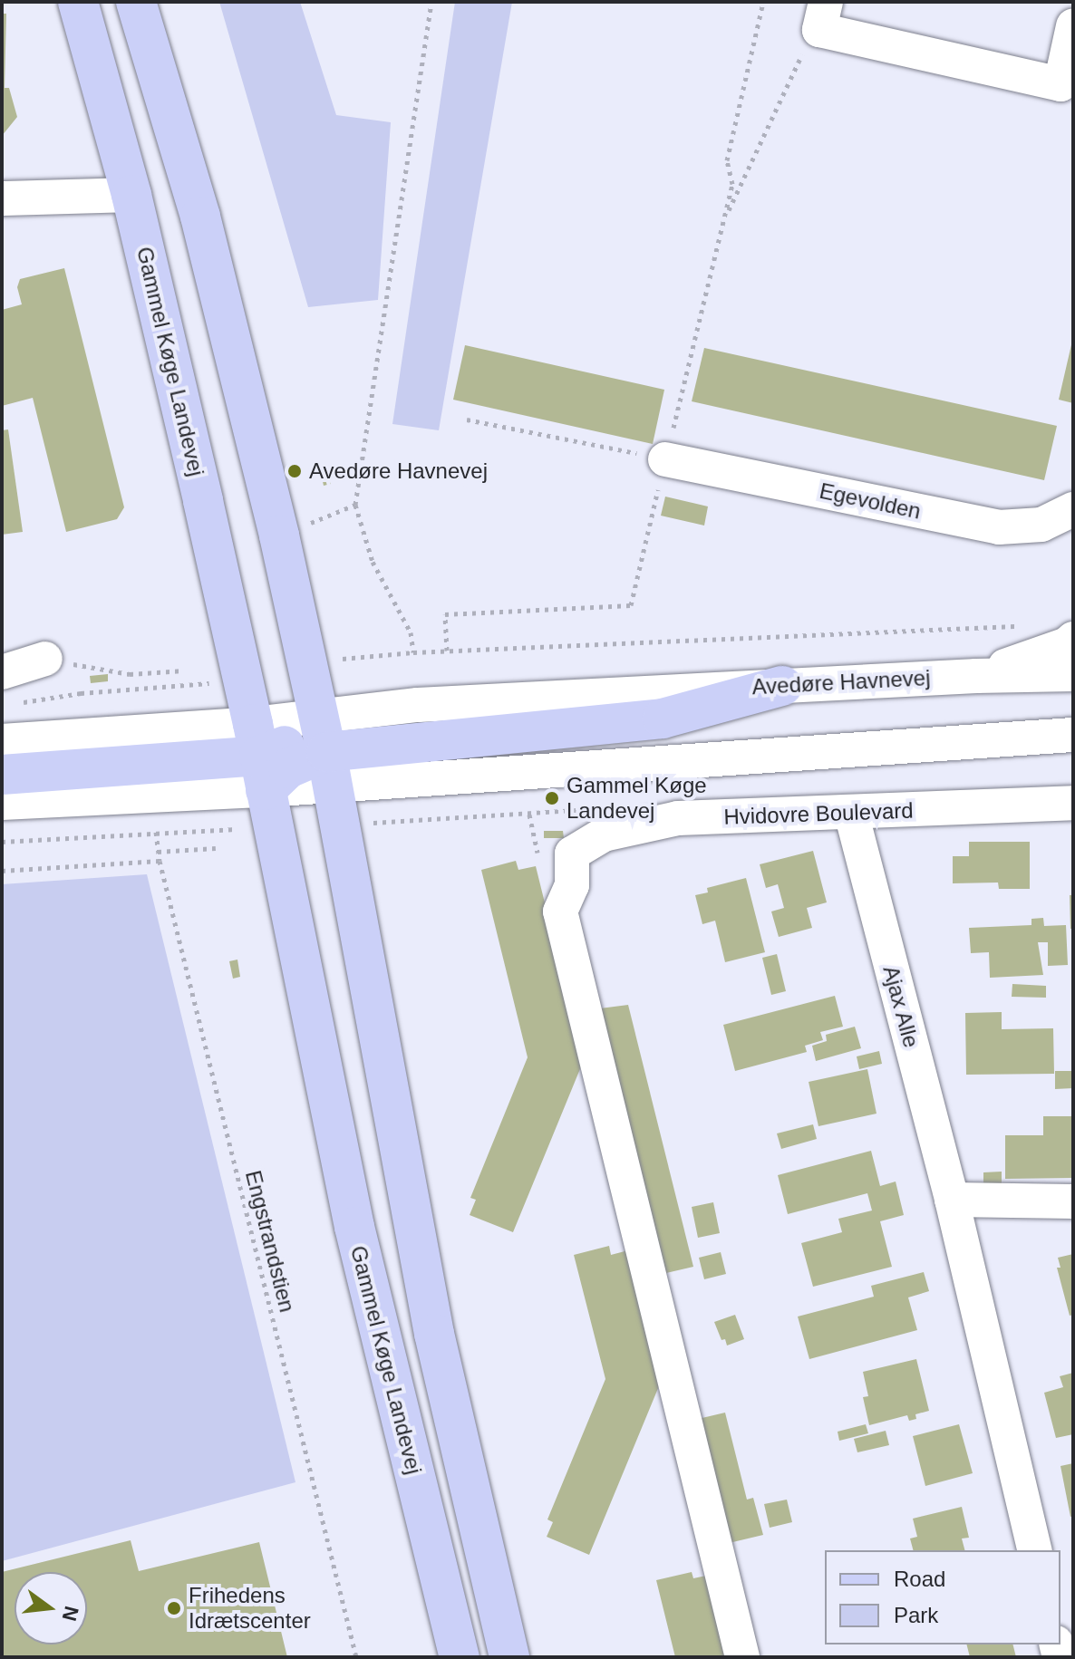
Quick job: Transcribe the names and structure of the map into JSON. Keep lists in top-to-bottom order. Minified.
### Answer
{"streets":{"main road":["Gammel Køge Landevej"],"street":["Egevolden","Avedøre Havnevej","Hvidovre Boulevard","Ajax Alle"],"path":["Engstrandstien"]},"crossings":[["Hvidovre Boulevard","Ajax Alle"]],"places":["Avedøre Havnevej","Gammel Køge Landevej","Frihedens Idrætscenter"],"legend":["Road","Park"],"north":"right"}
